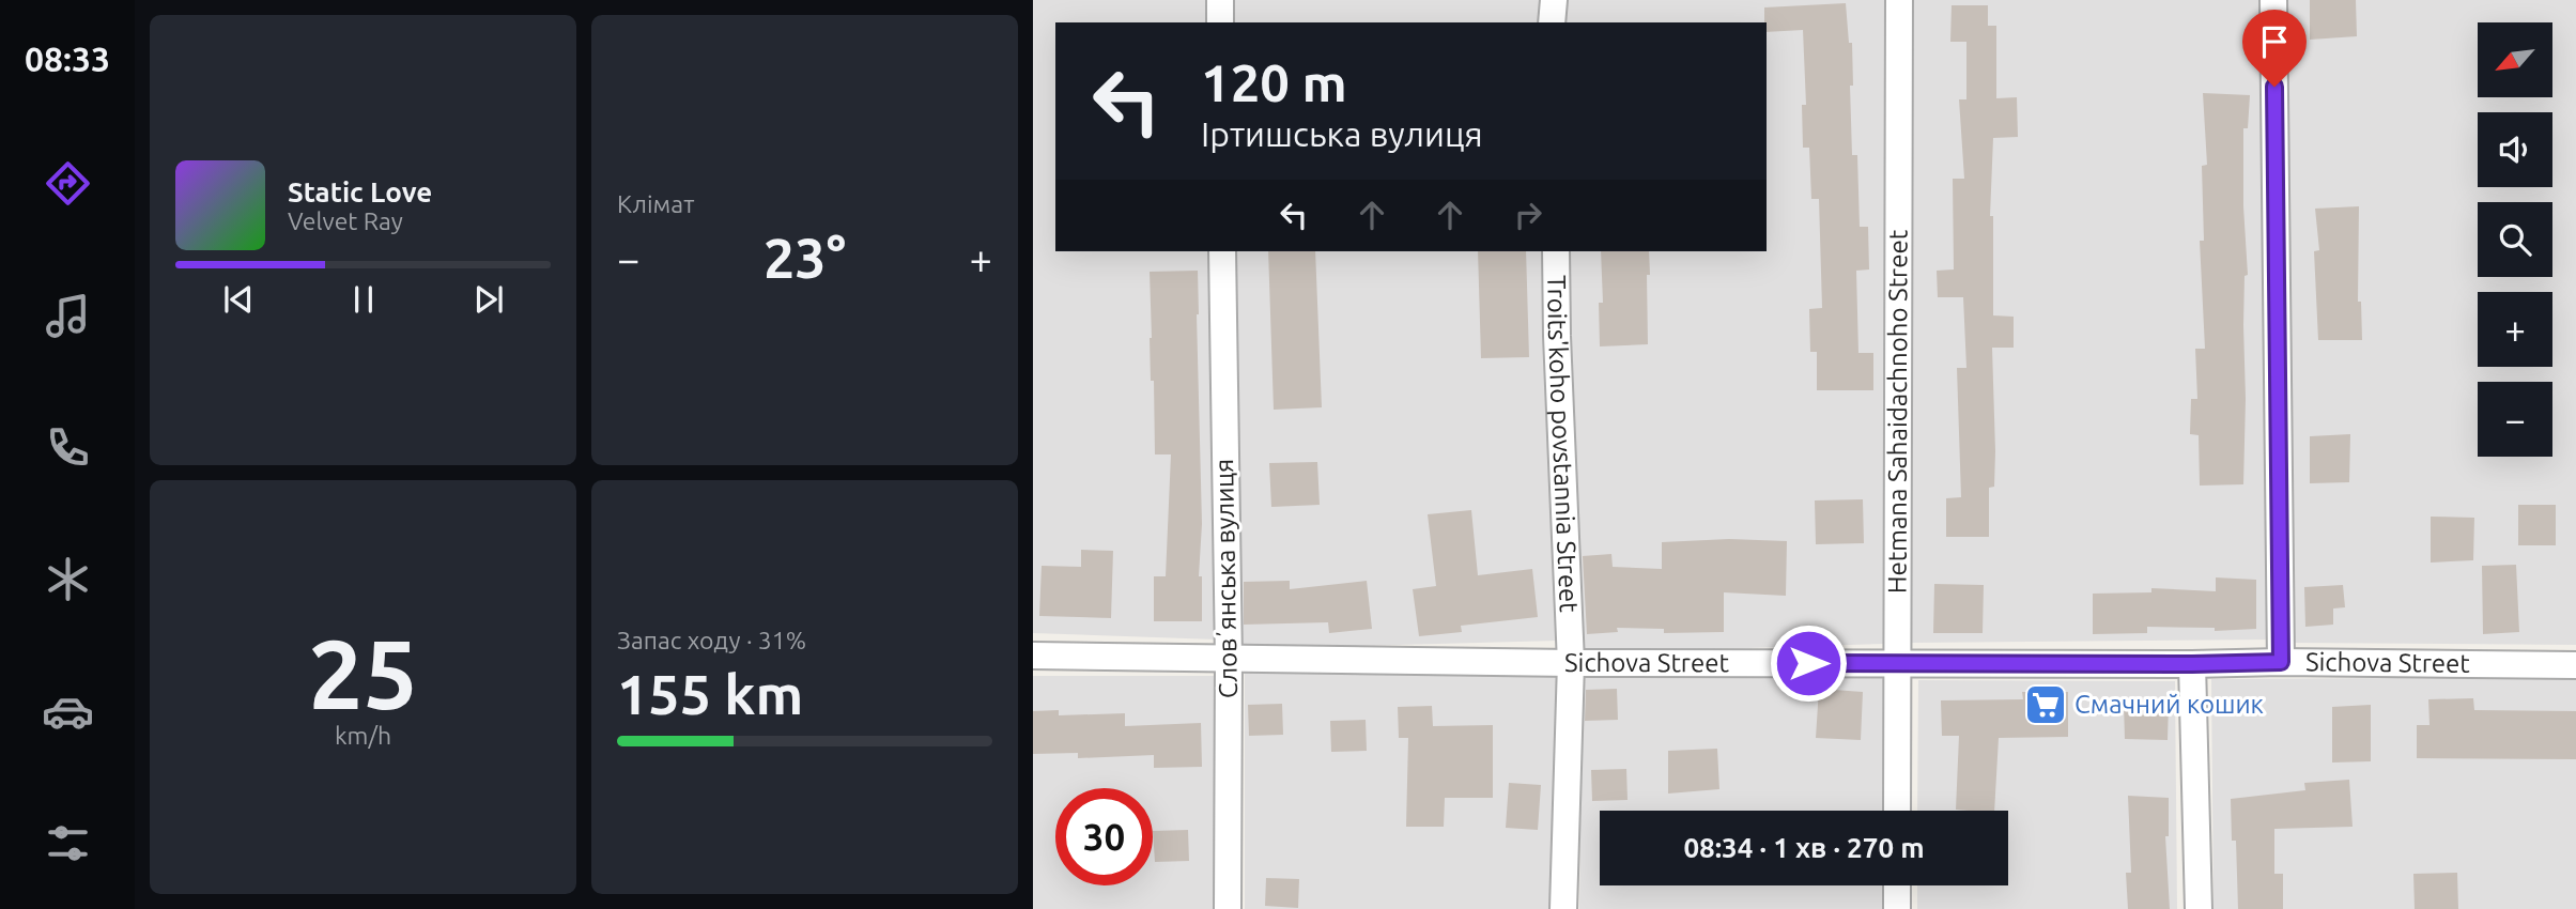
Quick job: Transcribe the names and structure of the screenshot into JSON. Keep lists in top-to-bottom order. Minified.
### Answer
{"streets":{"street":["Hetmana Sahaidachnoho Street","Troits'koho povstannia Street","Словʼянська вулиця","Sichova Street"]},"crossings":[["Hetmana Sahaidachnoho Street","Sichova Street"],["Troits'koho povstannia Street","Sichova Street"],["Словʼянська вулиця","Sichova Street"]],"places":{"supermarket":["Смачний кошик"]},"north":"bottom left","page":{"tabs":"08:33","tile":["Клімат",["25","km/h"],["Запас ходу · 31%","155 km"]],"map_buttons":["+","−"],"turn":["120 m","Іртишська вулиця"],"song":["Static Love","Velvet Ray"],"heat":["−","23°","+"],"limit":"30","trip":"08:34 · 1 хв · 270 m"}}
